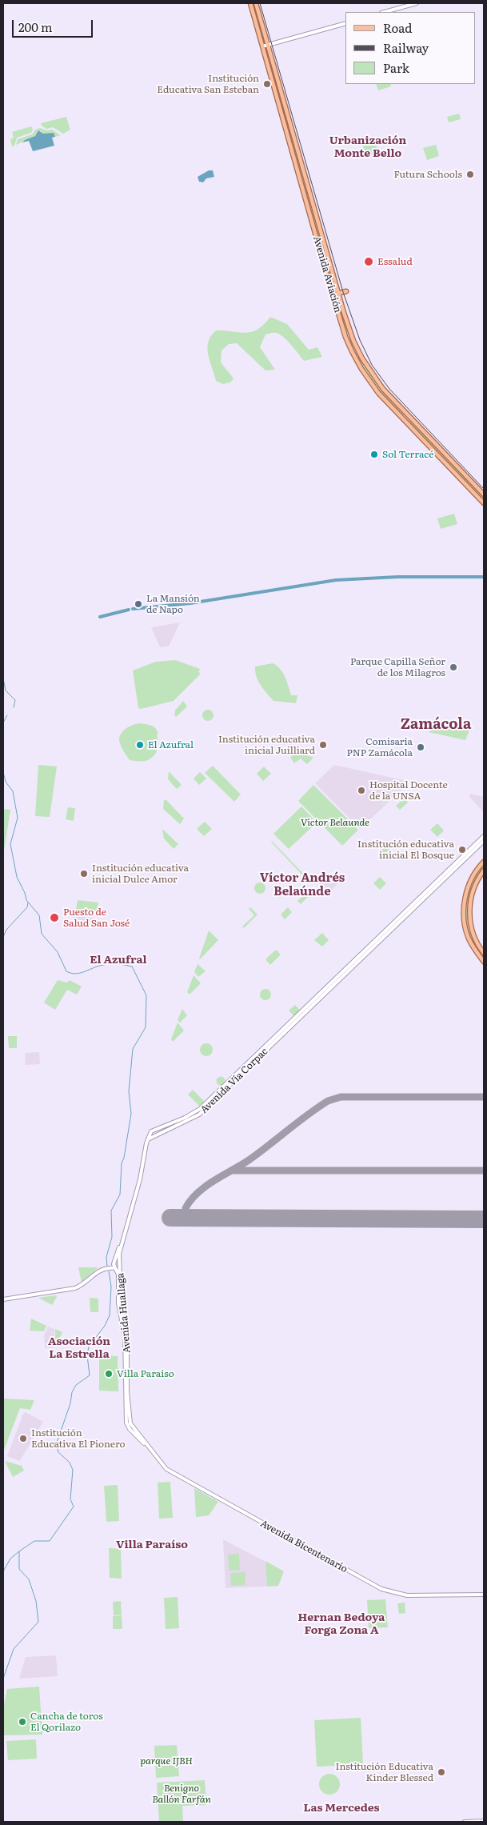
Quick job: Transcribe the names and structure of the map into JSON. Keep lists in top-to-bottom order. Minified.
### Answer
{"streets":{"main road":["Avenida Aviación","Avenida Vía Corpac","Avenida Huallaga","Avenida Bicentenario"]},"crossings":[["Avenida Vía Corpac","Avenida Huallaga"],["Avenida Huallaga","Avenida Bicentenario"]],"districts":["Urbanización Monte Bello","Zamácola","Víctor Andrés Belaúnde","El Azufral","Asociación La Estrella","Villa Paraíso","Hernan Bedoya Forga Zona A","Las Mercedes"],"parks":["Víctor Belaunde","parque IJBH","Benigno Ballón Farfán"],"places":["Institución Educativa San Esteban","Futura Schools","Essalud","Sol Terracé","La Mansión de Napo","Parque Capilla Señor de los Milagros","El Azufral","Institución educativa inicial Juilliard","Comisaría PNP Zamácola","Hospital Docente de la UNSA","Institución educativa inicial El Bosque","Institución educativa inicial Dulce Amor","Puesto de Salud San José","Villa Paraíso","Institución Educativa El Pionero","Cancha de toros El Qorilazo","Institución Educativa Kinder Blessed"],"legend":["Road","Railway","Park"],"scale_bar":"200 m"}
